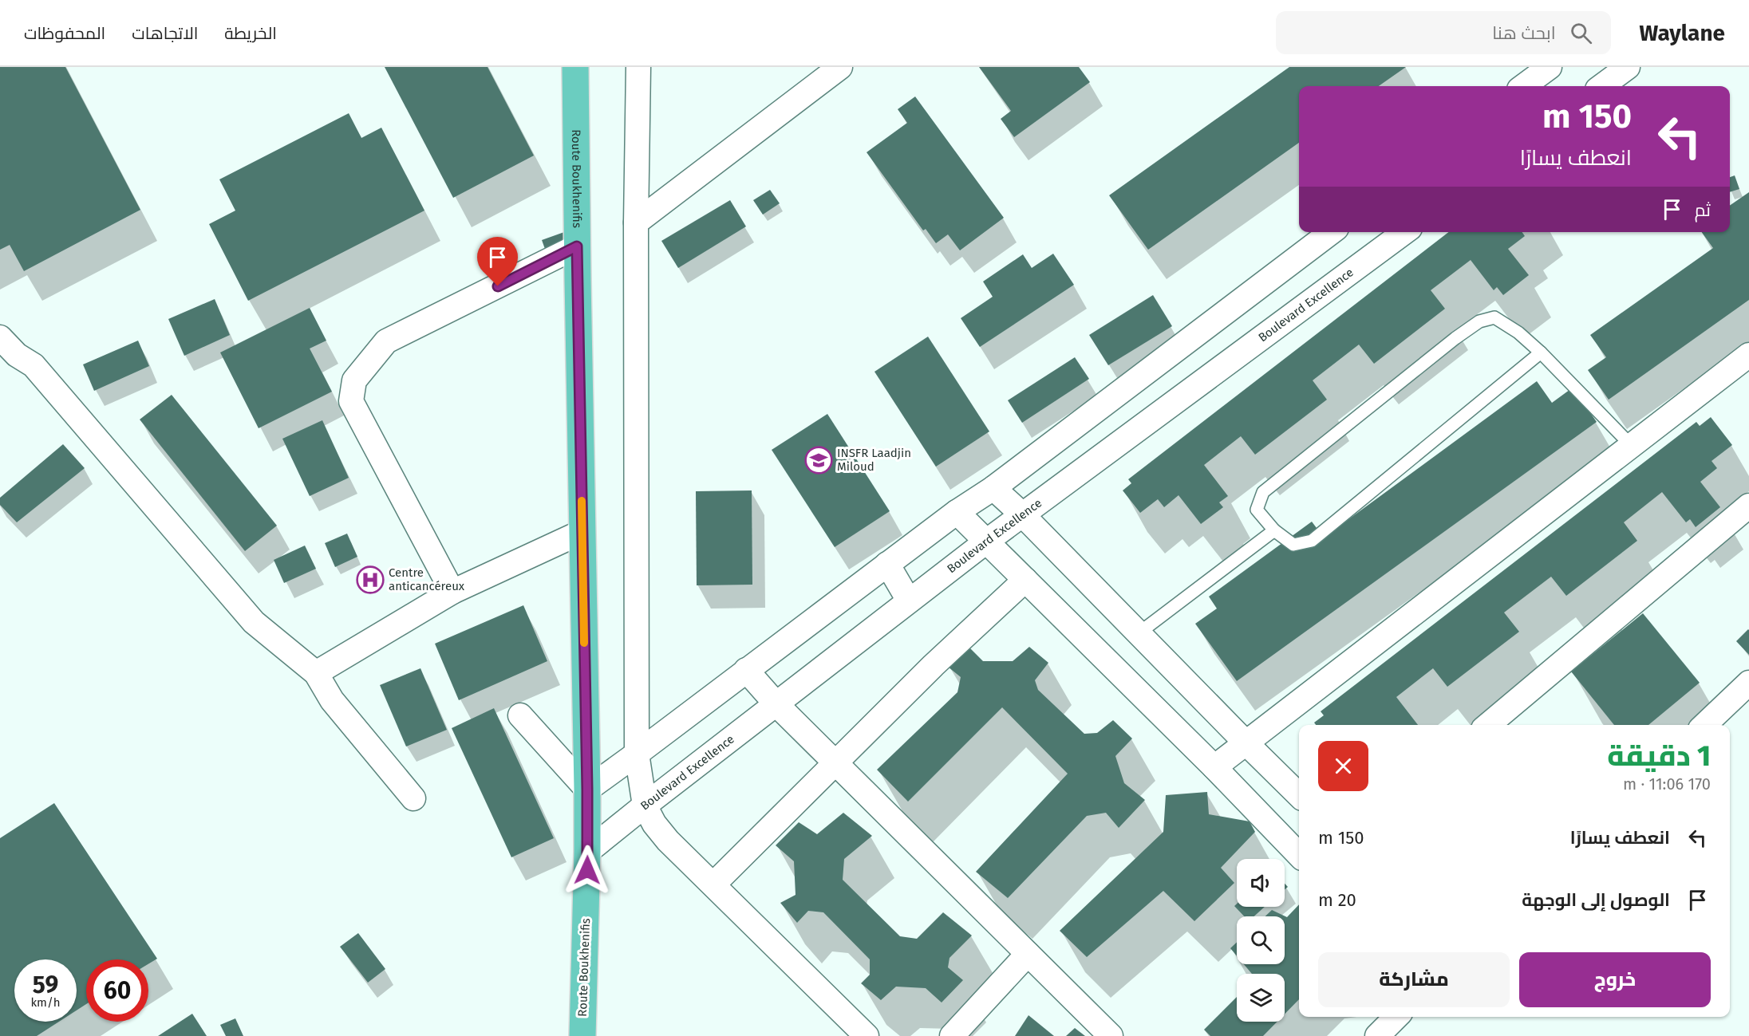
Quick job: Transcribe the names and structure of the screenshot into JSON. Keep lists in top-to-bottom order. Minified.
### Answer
{"streets":{"main road":["Route Boukhenifis"],"street":["Boulevard Excellence"]},"crossings":[["Route Boukhenifis","Boulevard Excellence"]],"places":{"school or university":["INSFR Laadjin Miloud"],"hospital":["Centre anticancéreux"]},"page":{"header":"Waylane","search":"ابحث هنا","nav":["الخريطة","الاتجاهات","المحفوظات"],"turn":["150 m","انعطف يسارًا"],"then":"ثم","heading":["1 دقيقة","170 m · 11:06"],"list":[{"name":"انعطف يسارًا","value":"150 m"},{"name":"الوصول إلى الوجهة","value":"20 m"}],"buttons":["خروج","مشاركة"],"speed":"59 km/h","limit":"60"}}
